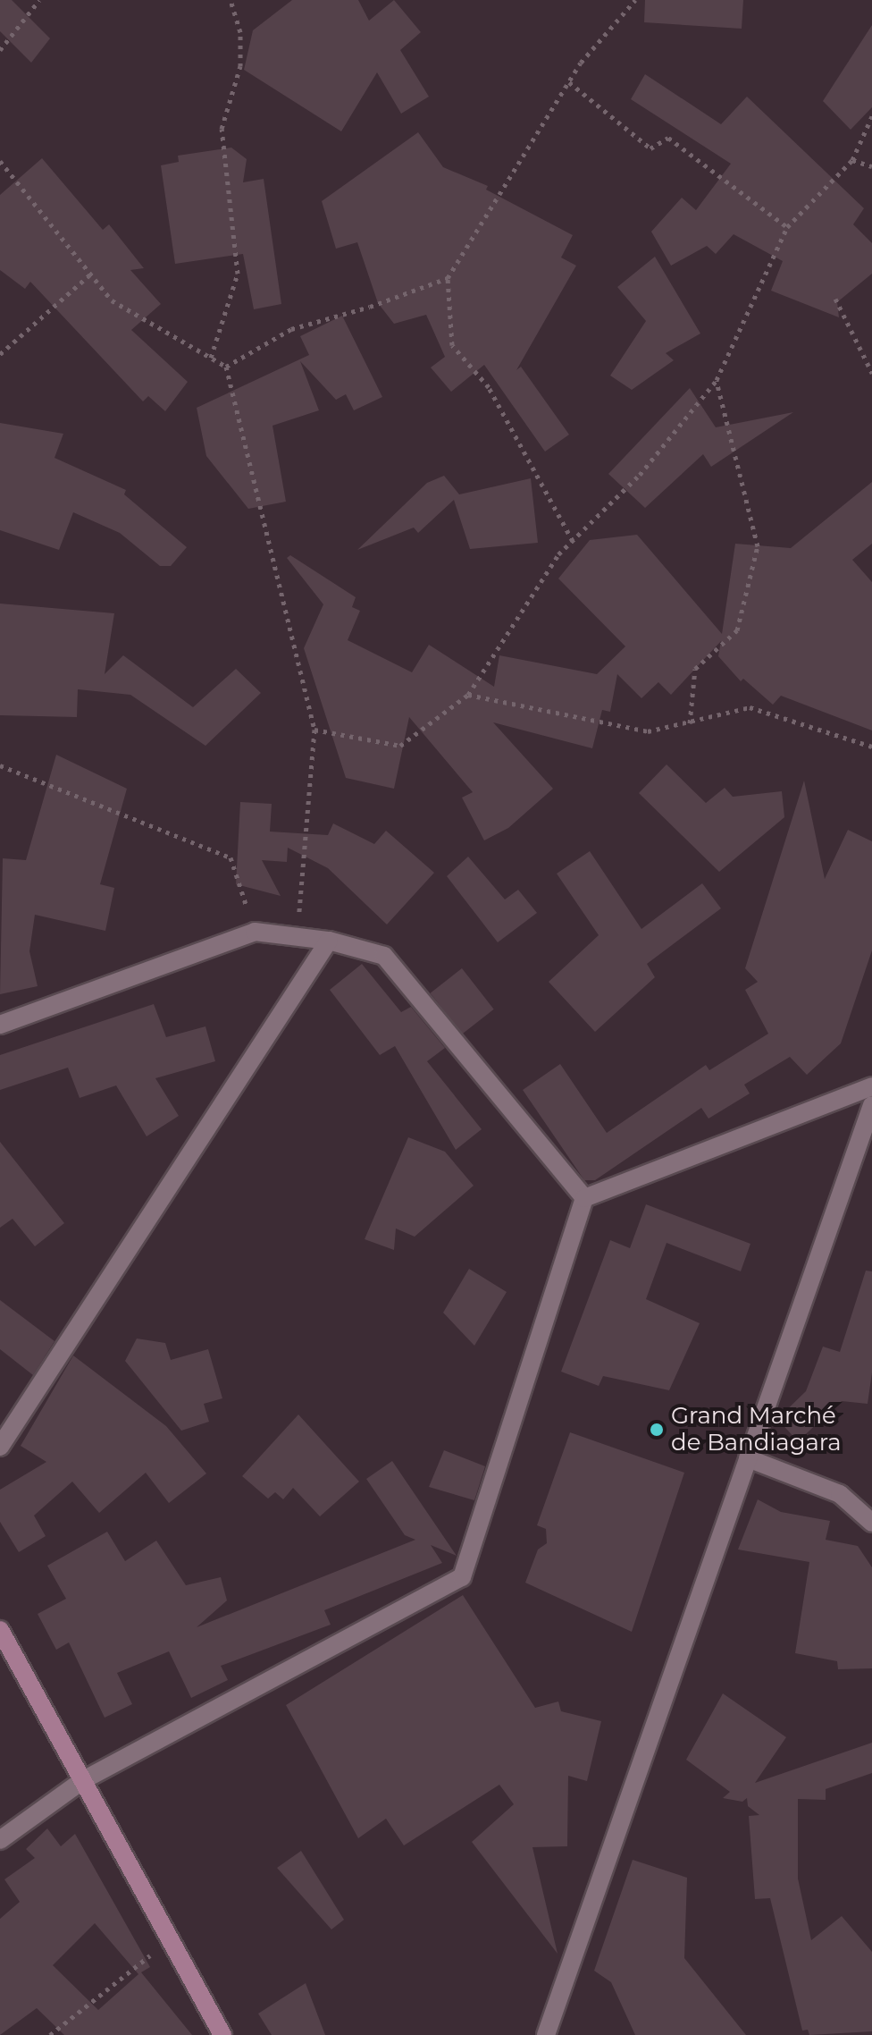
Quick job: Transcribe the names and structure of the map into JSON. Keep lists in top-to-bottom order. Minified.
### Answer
{"places":["Grand Marché de Bandiagara"]}
